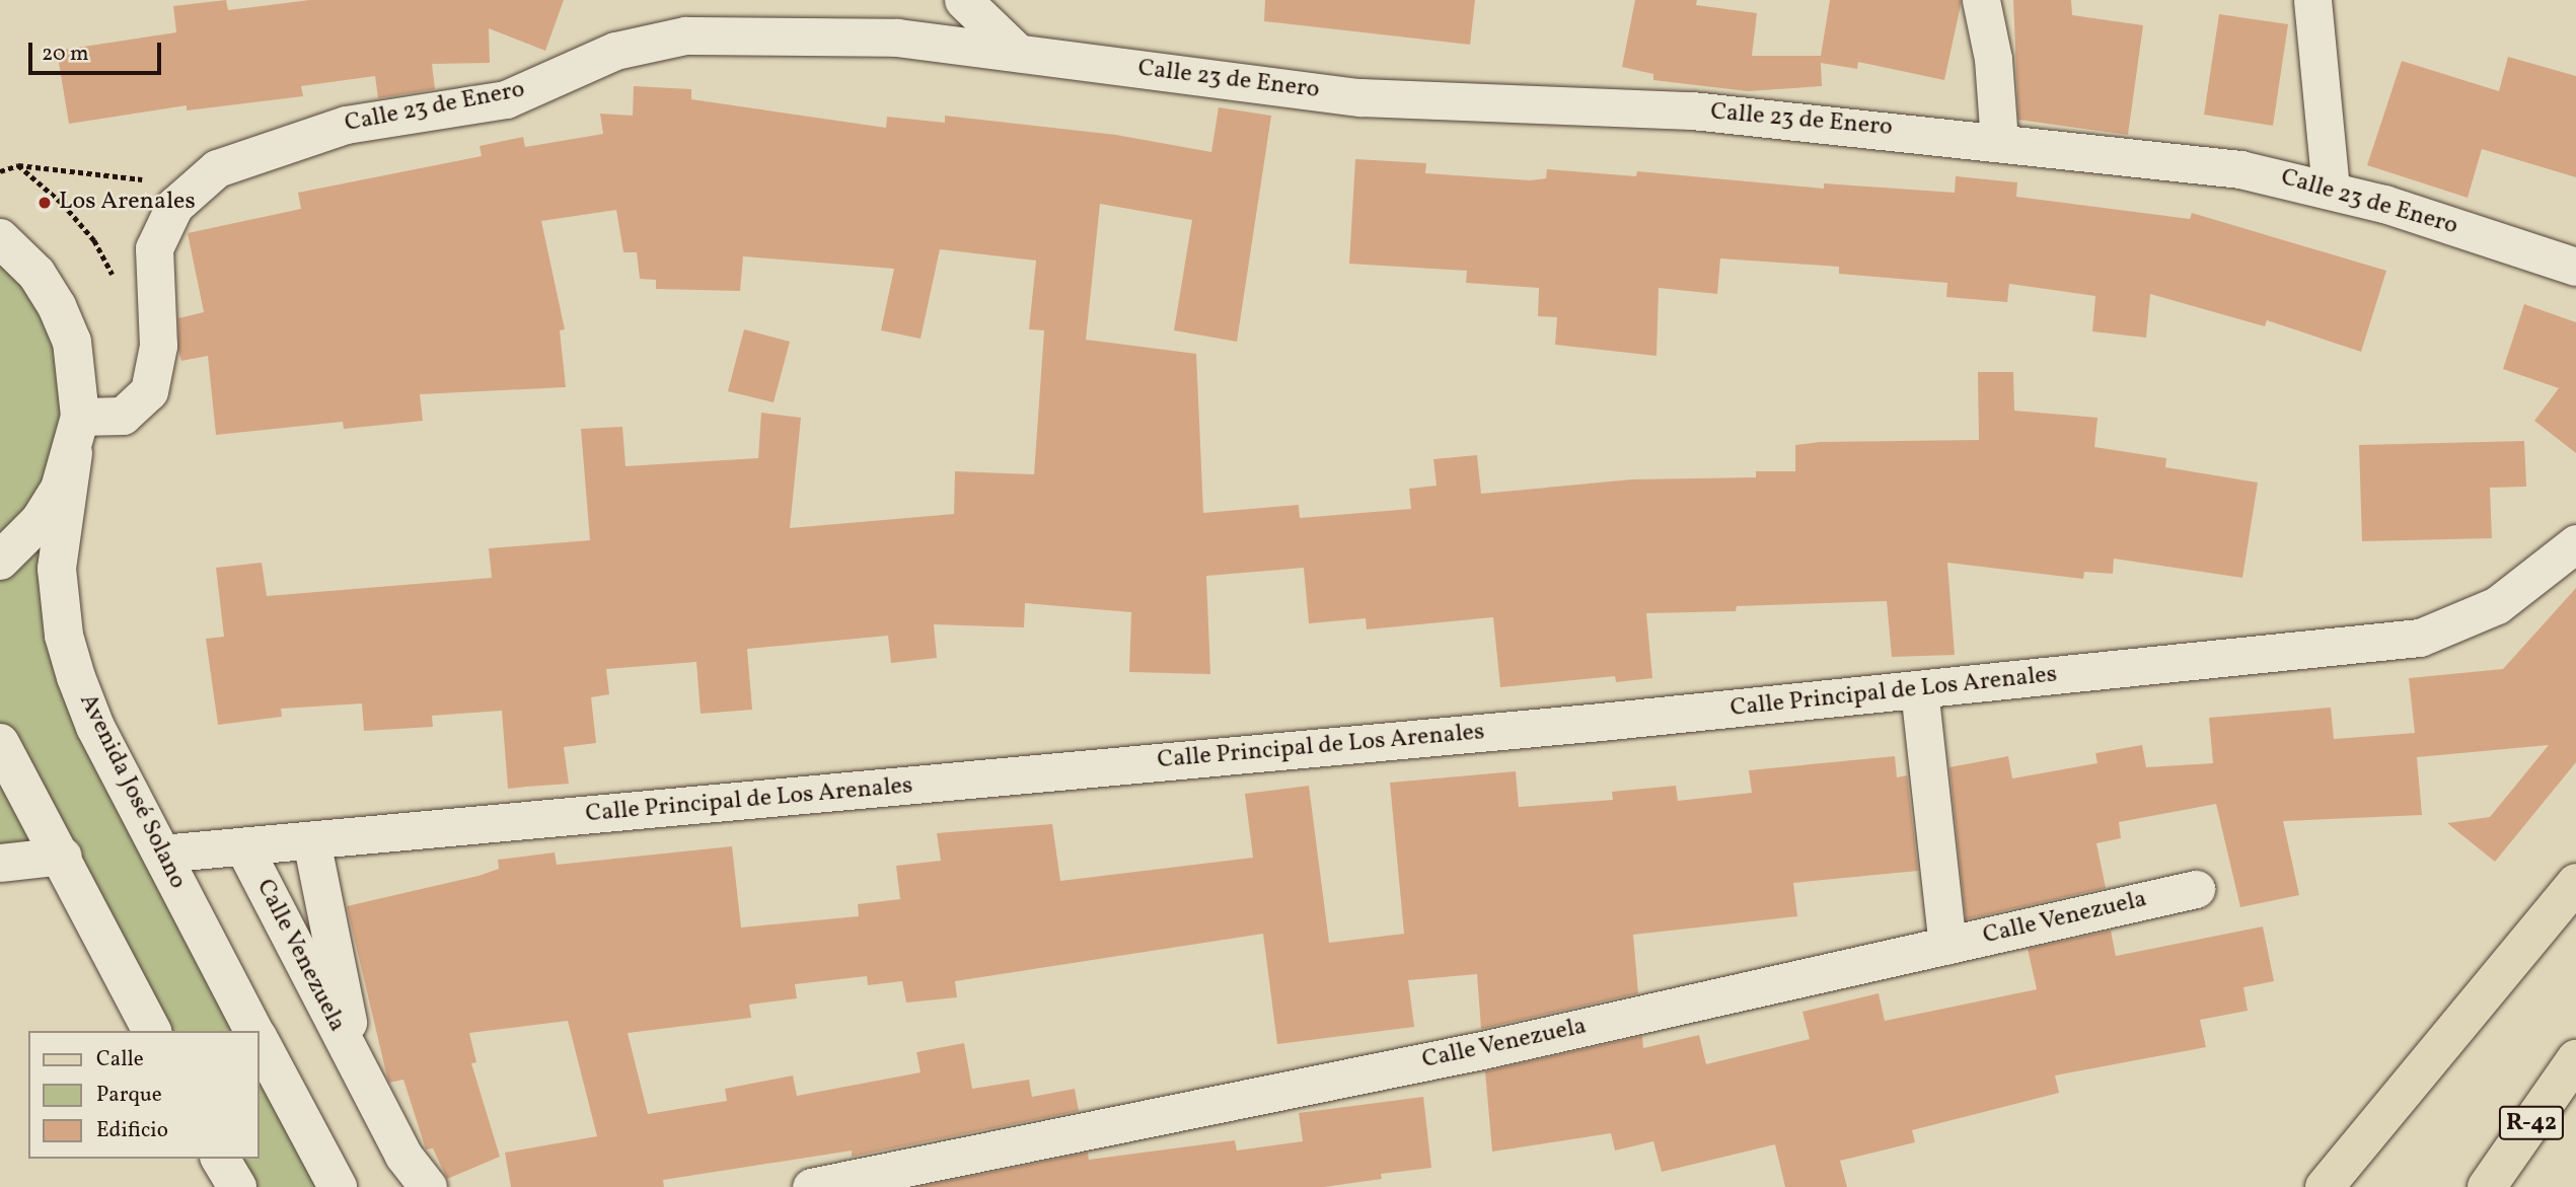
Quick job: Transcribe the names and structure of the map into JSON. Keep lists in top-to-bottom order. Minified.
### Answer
{"streets":{"main road":["R-42"],"street":["Calle 23 de Enero","Calle Principal de Los Arenales","Avenida José Solano","Calle Venezuela"]},"crossings":[["Calle Principal de Los Arenales","Avenida José Solano"],["Calle Principal de Los Arenales","Calle Venezuela"]],"places":["Los Arenales"],"legend":["Calle","Parque","Edificio"],"scale_bar":"20 m"}
